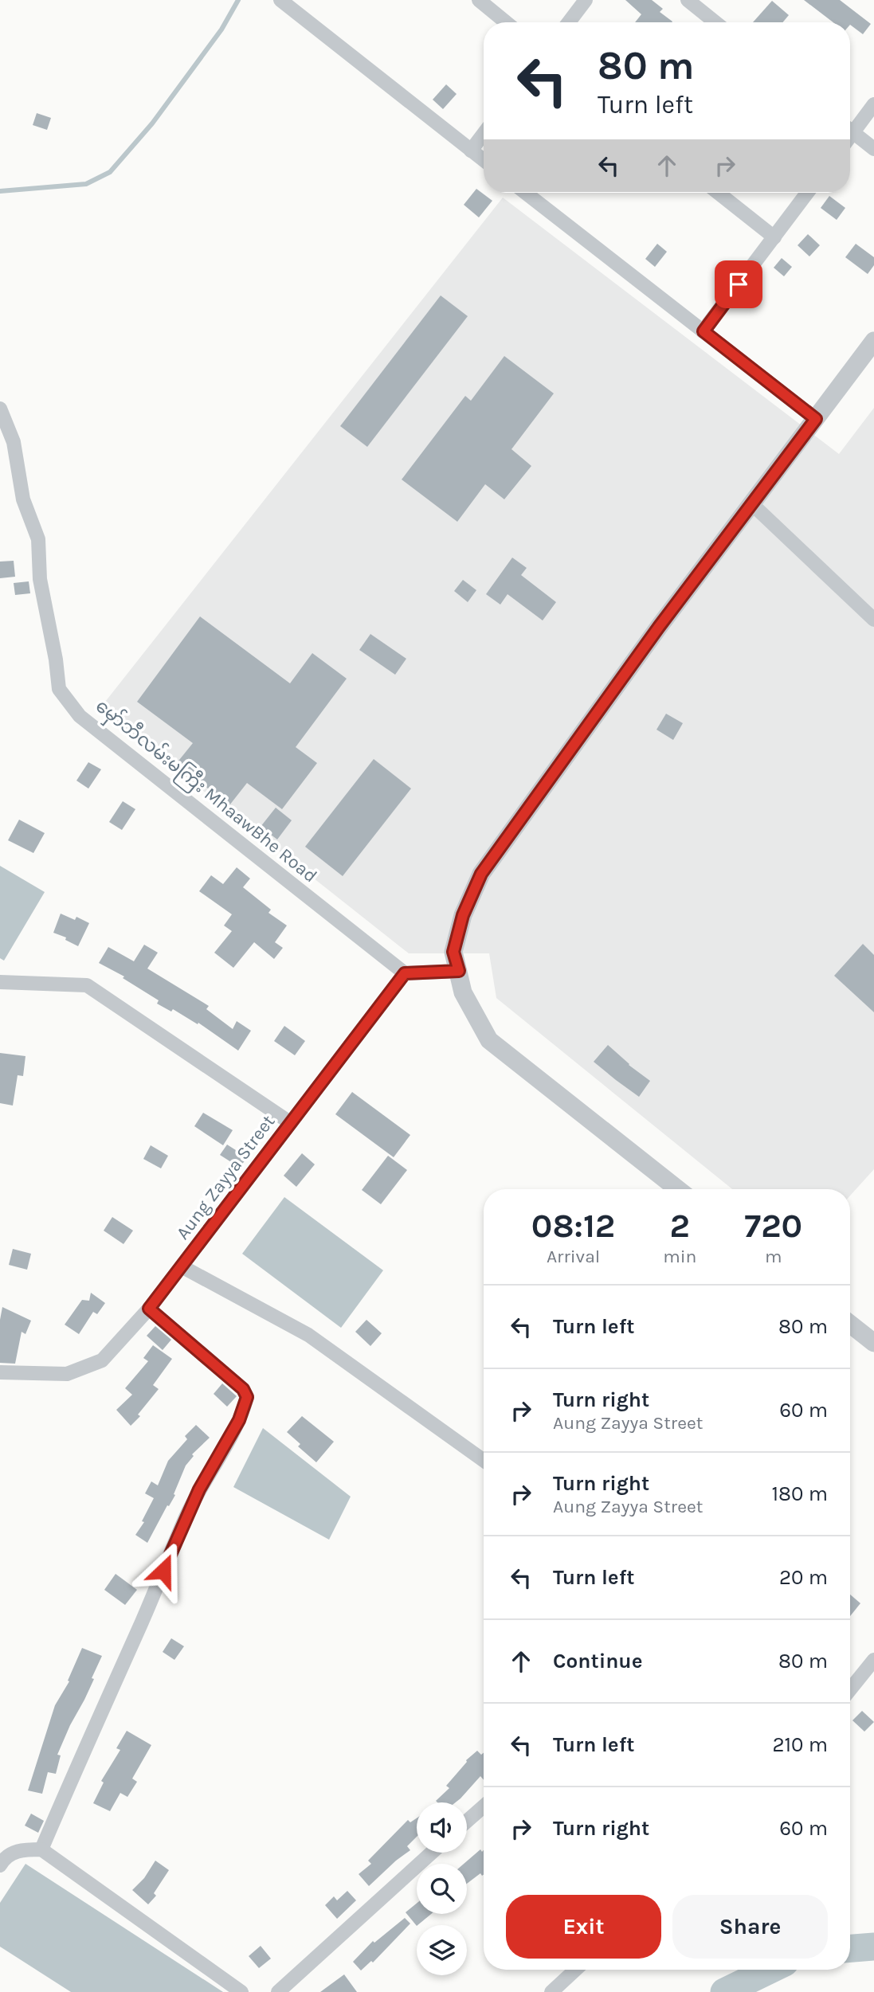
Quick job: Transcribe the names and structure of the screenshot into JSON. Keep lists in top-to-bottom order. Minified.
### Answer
{"streets":{"street":["မှော်ဘီလမ်းမကြီး MhaawBhe Road","Aung Zayya Street"]},"crossings":[["မှော်ဘီလမ်းမကြီး MhaawBhe Road","Aung Zayya Street"]],"page":{"turn":["80 m","Turn left"],"eta":["08:12","Arrival","2","min","720","m"],"list":[{"name":"Turn left","value":"80 m"},{"name":"Turn right","note":"Aung Zayya Street","value":"60 m"},{"name":"Turn right","note":"Aung Zayya Street","value":"180 m"},{"name":"Turn left","value":"20 m"},{"name":"Continue","value":"80 m"},{"name":"Turn left","value":"210 m"},{"name":"Turn right","value":"60 m"}],"buttons":["Exit","Share"]}}
